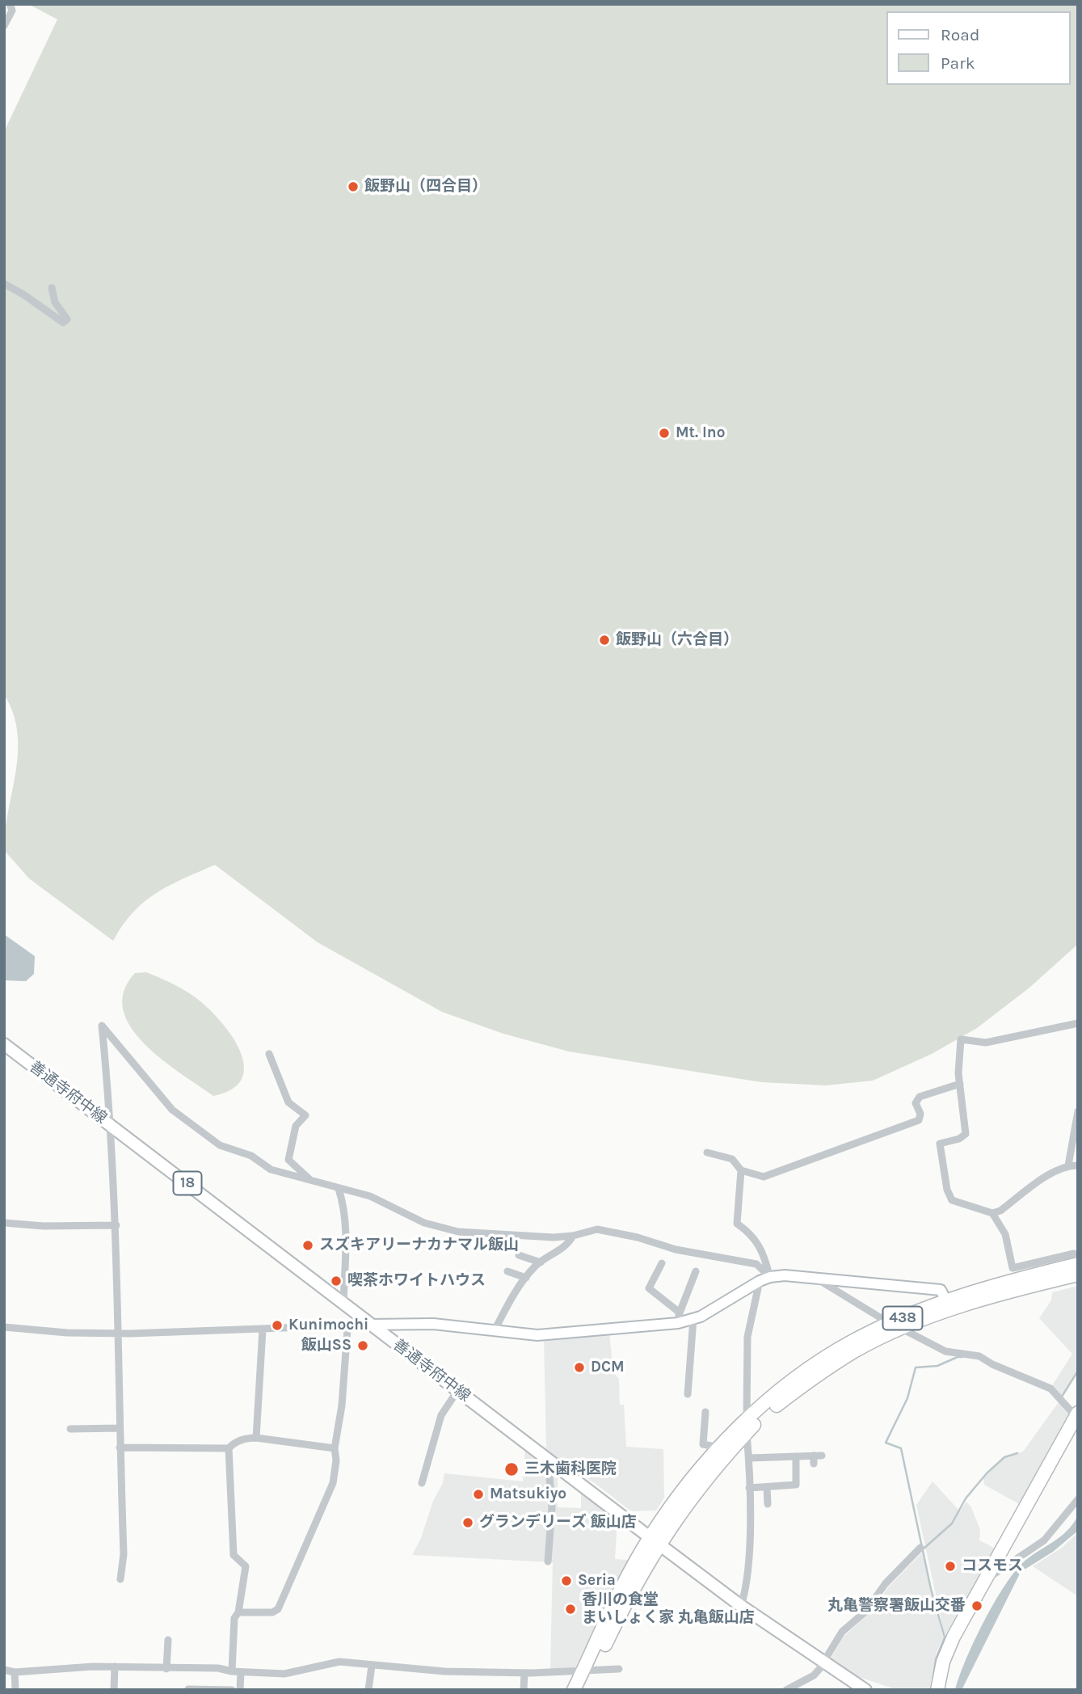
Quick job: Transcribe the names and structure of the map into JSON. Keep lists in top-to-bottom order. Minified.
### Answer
{"streets":{"highway":["438"],"main road":["善通寺府中線","18"]},"crossings":[["善通寺府中線","438"]],"places":["飯野山（四合目）","Mt. Ino","飯野山（六合目）","スズキアリーナカナマル飯山","喫茶ホワイトハウス","Kunimochi","飯山SS","DCM","三木歯科医院","Matsukiyo","グランデリーズ 飯山店","コスモス","Seria","丸亀警察署飯山交番","香川の食堂 まいしょく家 丸亀飯山店"],"legend":["Road","Park"]}
